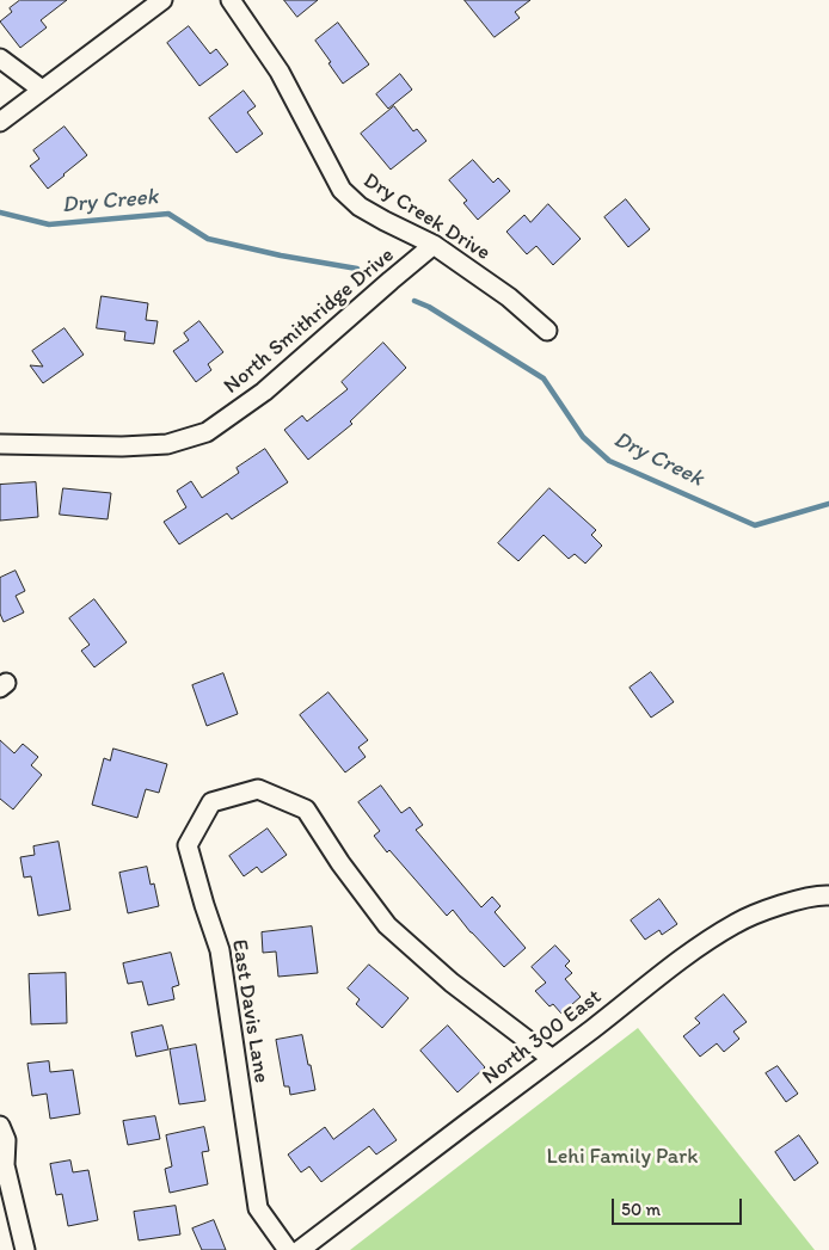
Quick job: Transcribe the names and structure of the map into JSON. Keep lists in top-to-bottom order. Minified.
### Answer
{"streets":{"street":["Dry Creek Drive","North Smithridge Drive","East Davis Lane","North 300 East"]},"crossings":[["Dry Creek Drive","North Smithridge Drive"],["East Davis Lane","North 300 East"]],"water":["Dry Creek"],"parks":["Lehi Family Park"],"scale_bar":"50 m"}
